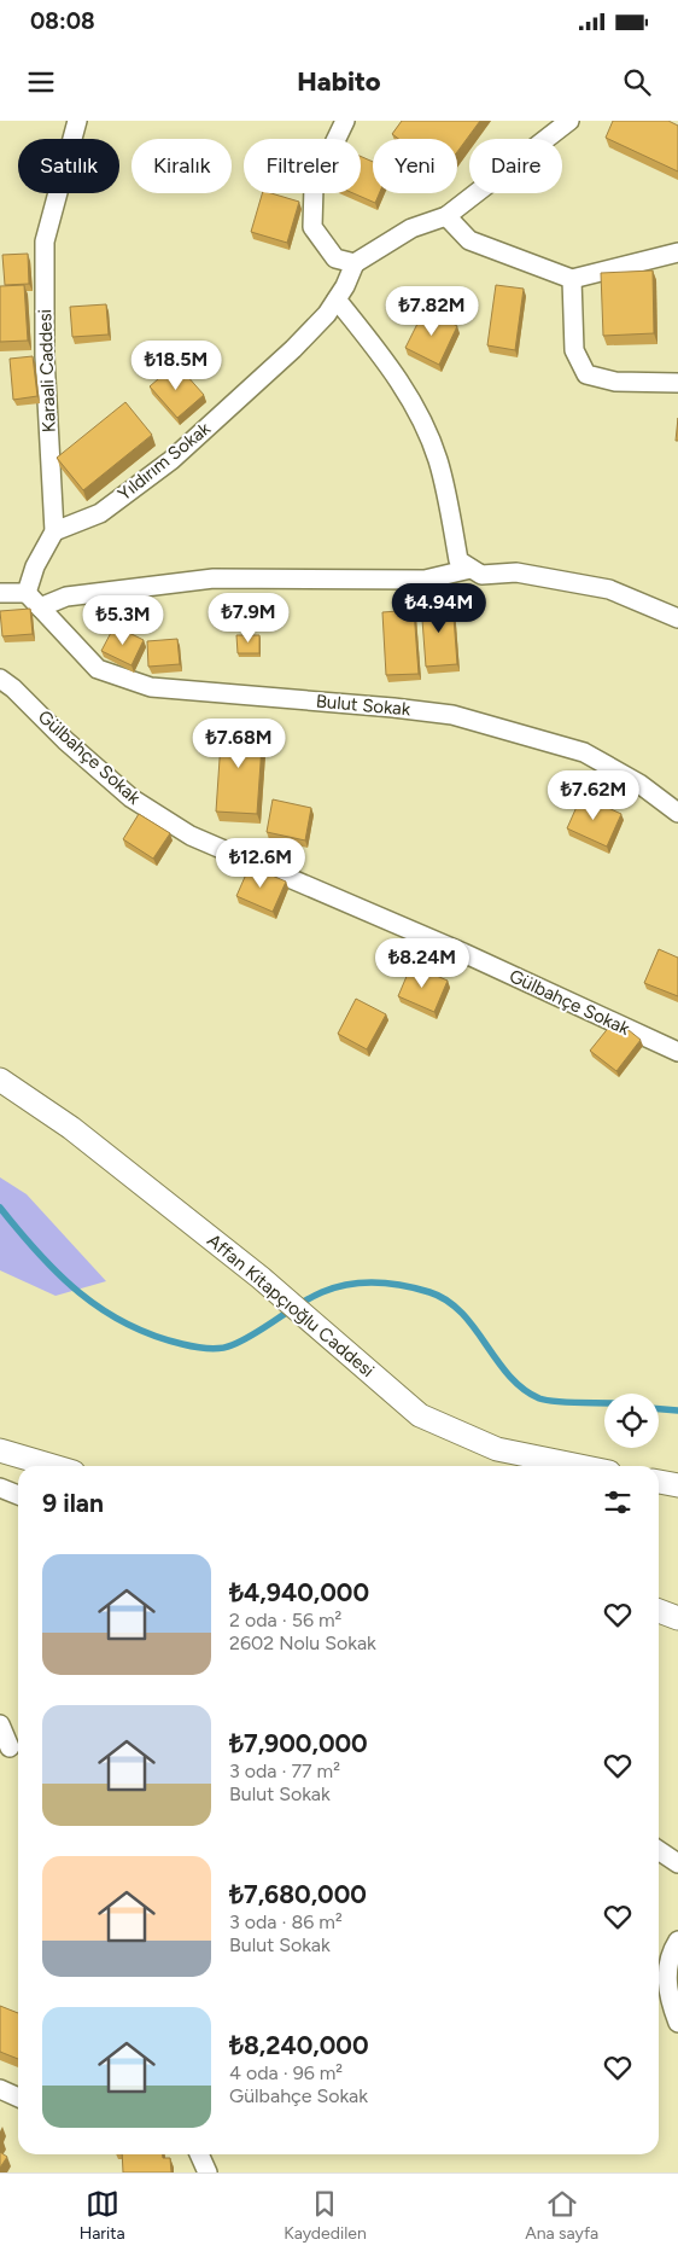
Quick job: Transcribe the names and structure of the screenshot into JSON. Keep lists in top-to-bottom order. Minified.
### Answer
{"streets":{"street":["Karaali Caddesi","Yıldırım Sokak","Bulut Sokak","Gülbahçe Sokak","Affan Kitapçıoğlu Caddesi"]},"crossings":[["Karaali Caddesi","Yıldırım Sokak"]],"page":{"status":"08:08","header":"Habito","chip":["Satılık","Kiralık","Filtreler","Yeni","Daire"],"price":["₺7.82M","₺18.5M","₺4.94M","₺7.9M","₺5.3M","₺7.68M","₺7.62M","₺12.6M","₺8.24M"],"heading":"9 ilan","list":[{"name":"₺4,940,000","note":"2 oda · 56 m² · 2602 Nolu Sokak"},{"name":"₺7,900,000","note":"3 oda · 77 m² · Bulut Sokak"},{"name":"₺7,680,000","note":"3 oda · 86 m² · Bulut Sokak"},{"name":"₺8,240,000","note":"4 oda · 96 m² · Gülbahçe Sokak"}],"tabs":["Harita","Kaydedilen","Ana sayfa"]}}
